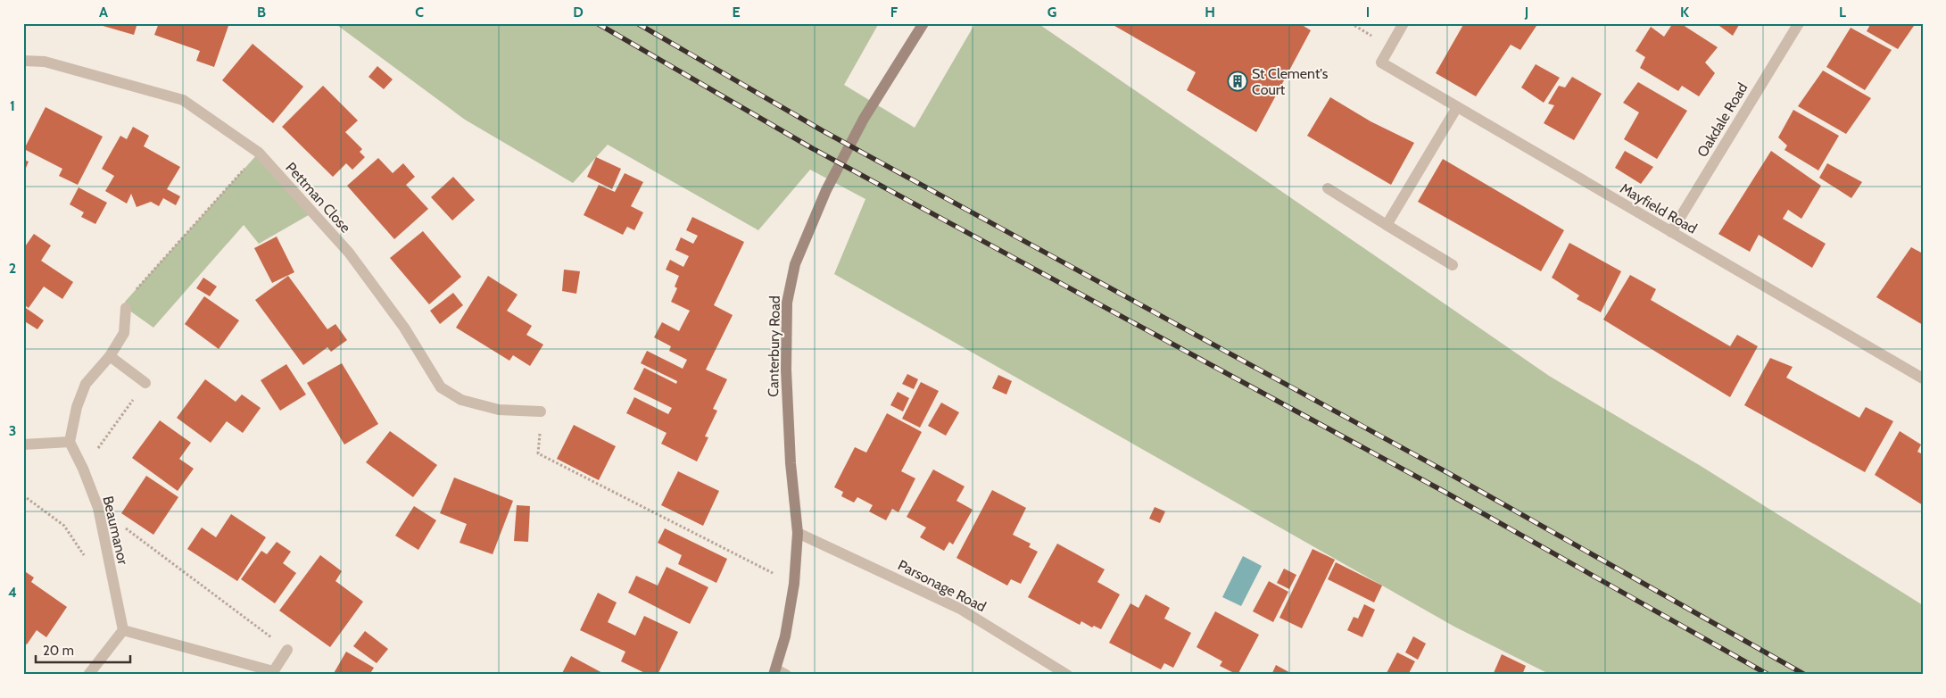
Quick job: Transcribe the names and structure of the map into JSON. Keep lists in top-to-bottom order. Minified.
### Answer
{"streets":{"main road":["Canterbury Road"],"street":["Oakdale Road","Pettman Close","Mayfield Road","Beaumanor","Parsonage Road"]},"crossings":[["Oakdale Road","Mayfield Road"],["Canterbury Road","Parsonage Road"]],"places":{"building":["St Clement's Court"]},"scale_bar":"20 m","grid":{"columns":["A","B","C","D","E","F","G","H","I","J","K","L"],"rows":["1","2","3","4"]}}
